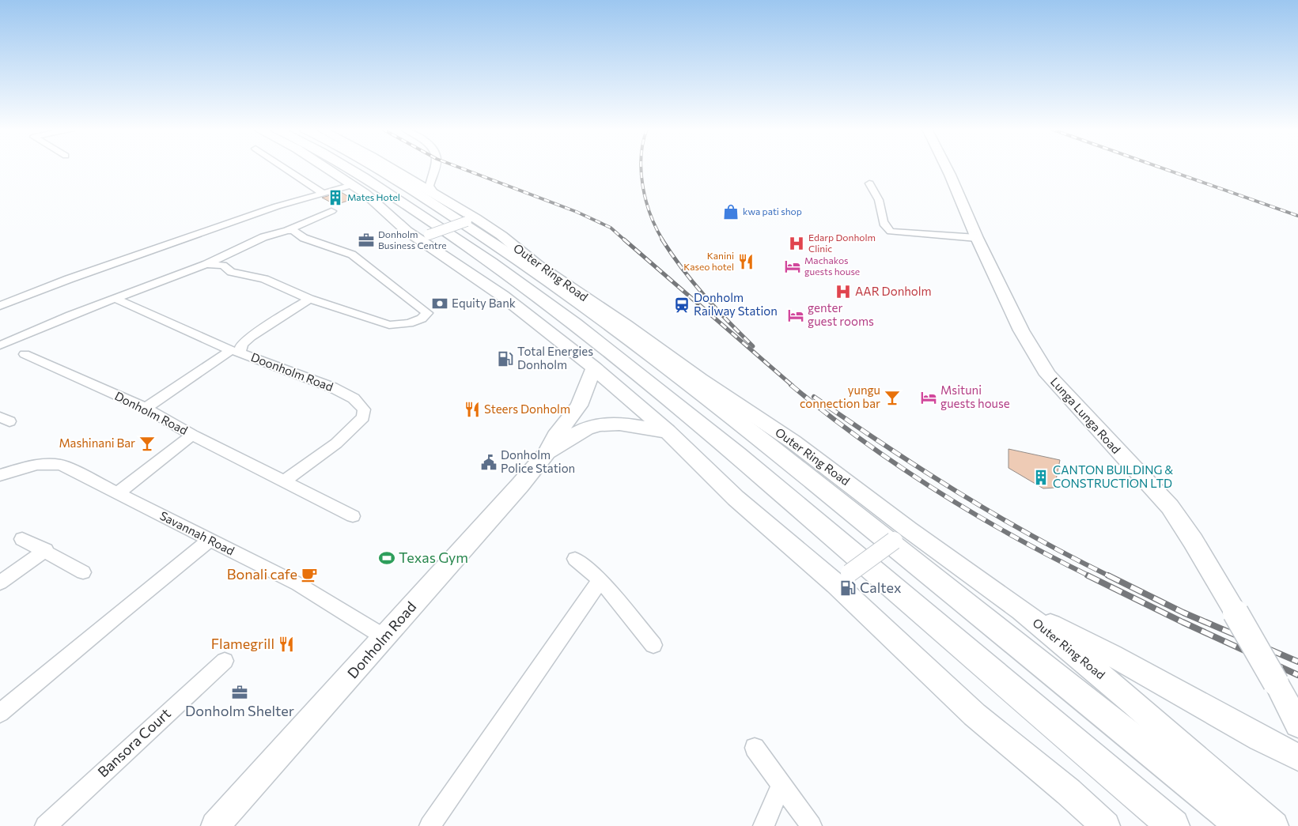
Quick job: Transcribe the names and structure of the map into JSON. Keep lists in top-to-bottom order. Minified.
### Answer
{"streets":{"main road":["Outer Ring Road","Donholm Road","Lunga Lunga Road"],"street":["Doonholm Road","Savannah Road","Bansora Court"]},"crossings":[["Donholm Road","Savannah Road"]],"places":{"building":["Mates Hotel","CANTON BUILDING & CONSTRUCTION LTD"],"shop":["kwa pati shop"],"office":["Donholm Business Centre","Donholm Shelter"],"hospital":["Edarp Donholm Clinic","AAR Donholm"],"restaurant":["Kanini Kaseo hotel","Steers Donholm","Flamegrill"],"hotel":["Machakos guests house","genter guest rooms","Msituni guests house"],"bank":["Equity Bank"],"station":["Donholm Railway Station"],"fuel station":["Total Energies Donholm","Caltex"],"bar":["yungu connection bar","Mashinani Bar"],"public building":["Donholm Police Station"],"sports":["Texas Gym"],"cafe":["Bonali cafe"]}}
